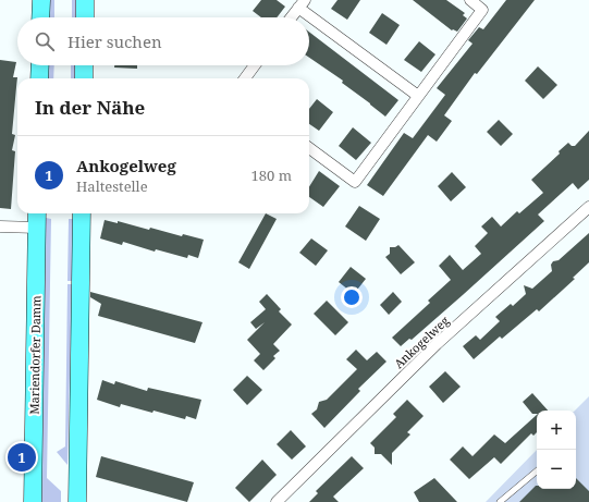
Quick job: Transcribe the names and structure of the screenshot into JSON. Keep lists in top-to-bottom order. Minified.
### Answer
{"streets":{"main road":["Mariendorfer Damm"],"street":["Ankogelweg"]},"page":{"search":"Hier suchen","heading":"In der Nähe","list":[{"mark":"1","name":"Ankogelweg","note":"Haltestelle","value":"180 m"}],"map_buttons":["+","−"],"pins":"1"}}
